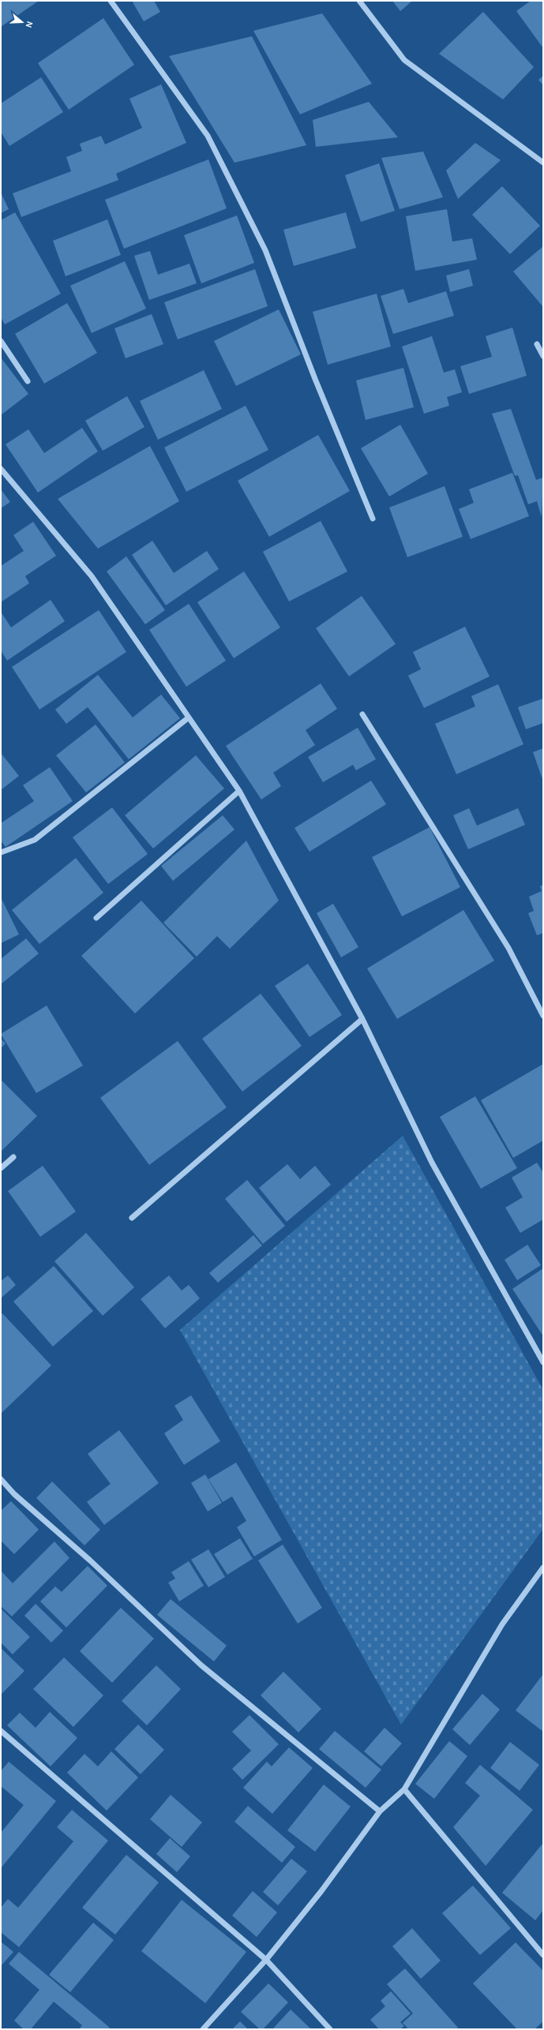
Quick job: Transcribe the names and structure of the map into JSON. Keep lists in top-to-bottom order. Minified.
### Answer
{"north":"right"}
